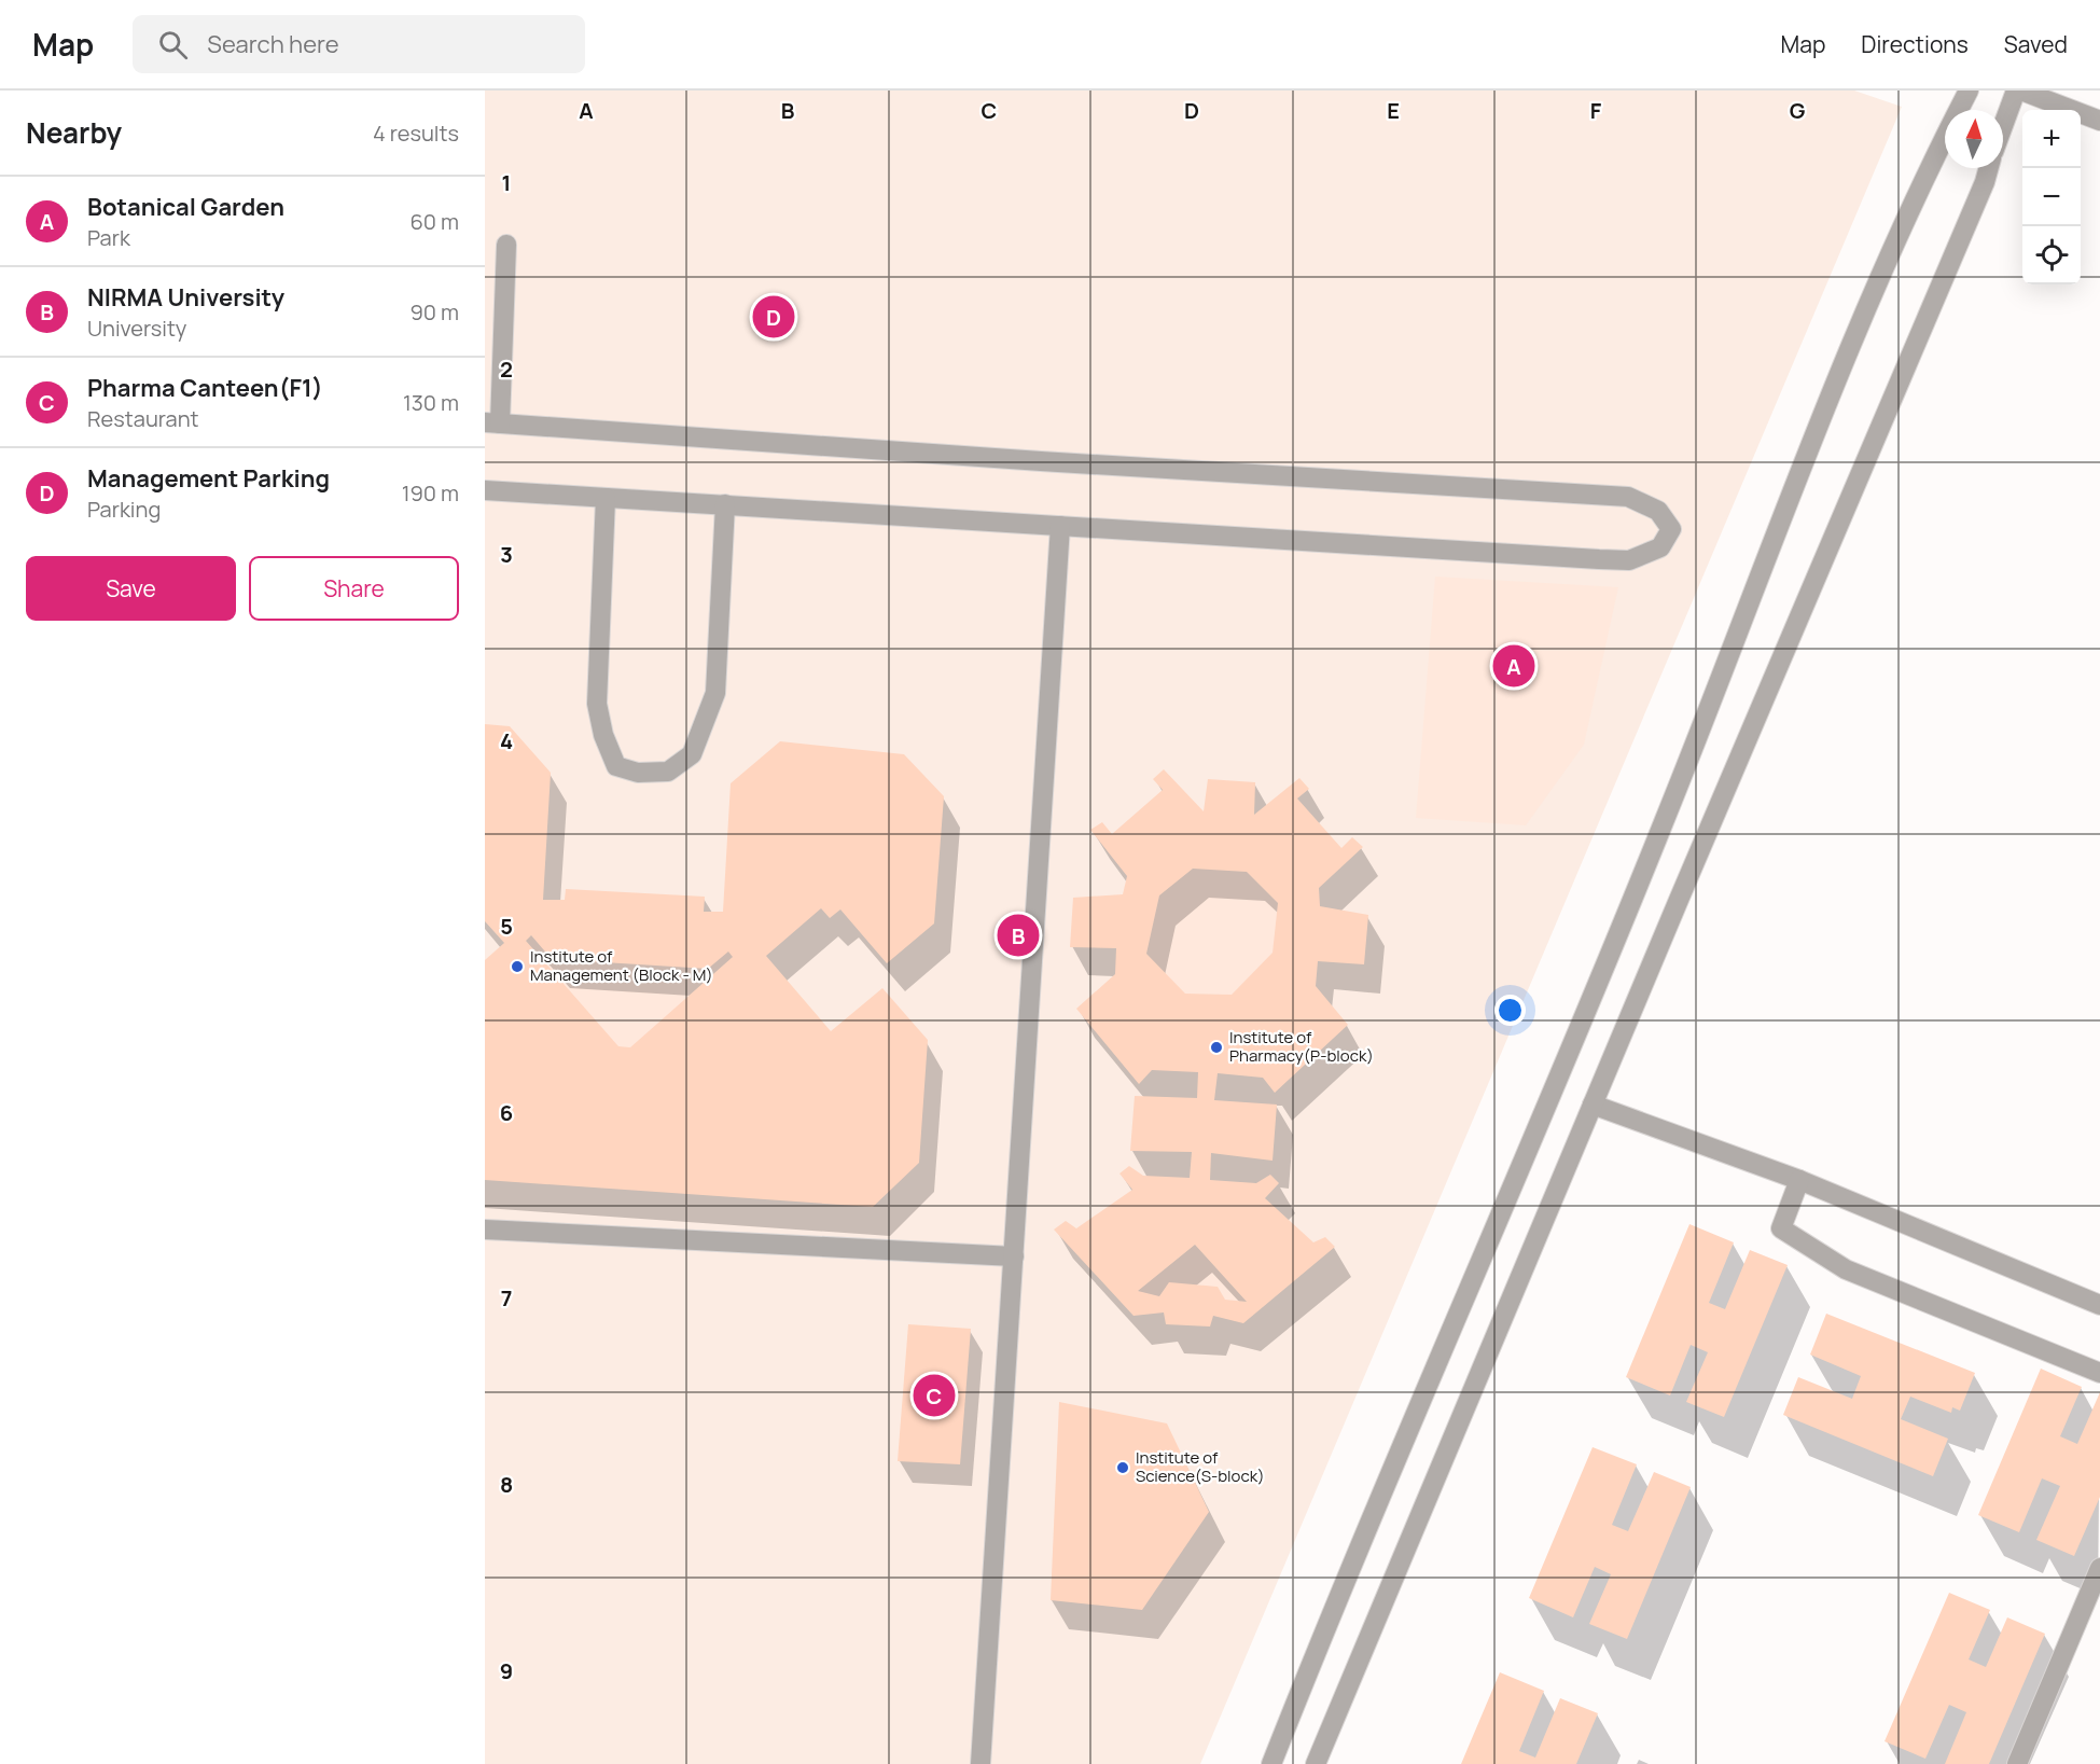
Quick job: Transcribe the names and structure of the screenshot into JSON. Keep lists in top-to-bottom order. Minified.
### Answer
{"places":["Institute of Management (Block - M)","Institute of Pharmacy(P-block)","Institute of Science(S-block)"],"north":"top","page":{"header":"Map","search":"Search here","nav":["Map","Directions","Saved"],"heading":["Nearby","4 results"],"map_buttons":["+","−"],"list":[{"mark":"A","name":"Botanical Garden","note":"Park","value":"60 m"},{"mark":"B","name":"NIRMA University","note":"University","value":"90 m"},{"mark":"C","name":"Pharma Canteen(F1)","note":"Restaurant","value":"130 m"},{"mark":"D","name":"Management Parking","note":"Parking","value":"190 m"}],"pins":["D","A","B","C"],"buttons":["Save","Share"]},"grid":{"columns":["A","B","C","D","E","F","G"],"rows":["1","2","3","4","5","6","7","8","9"]}}
